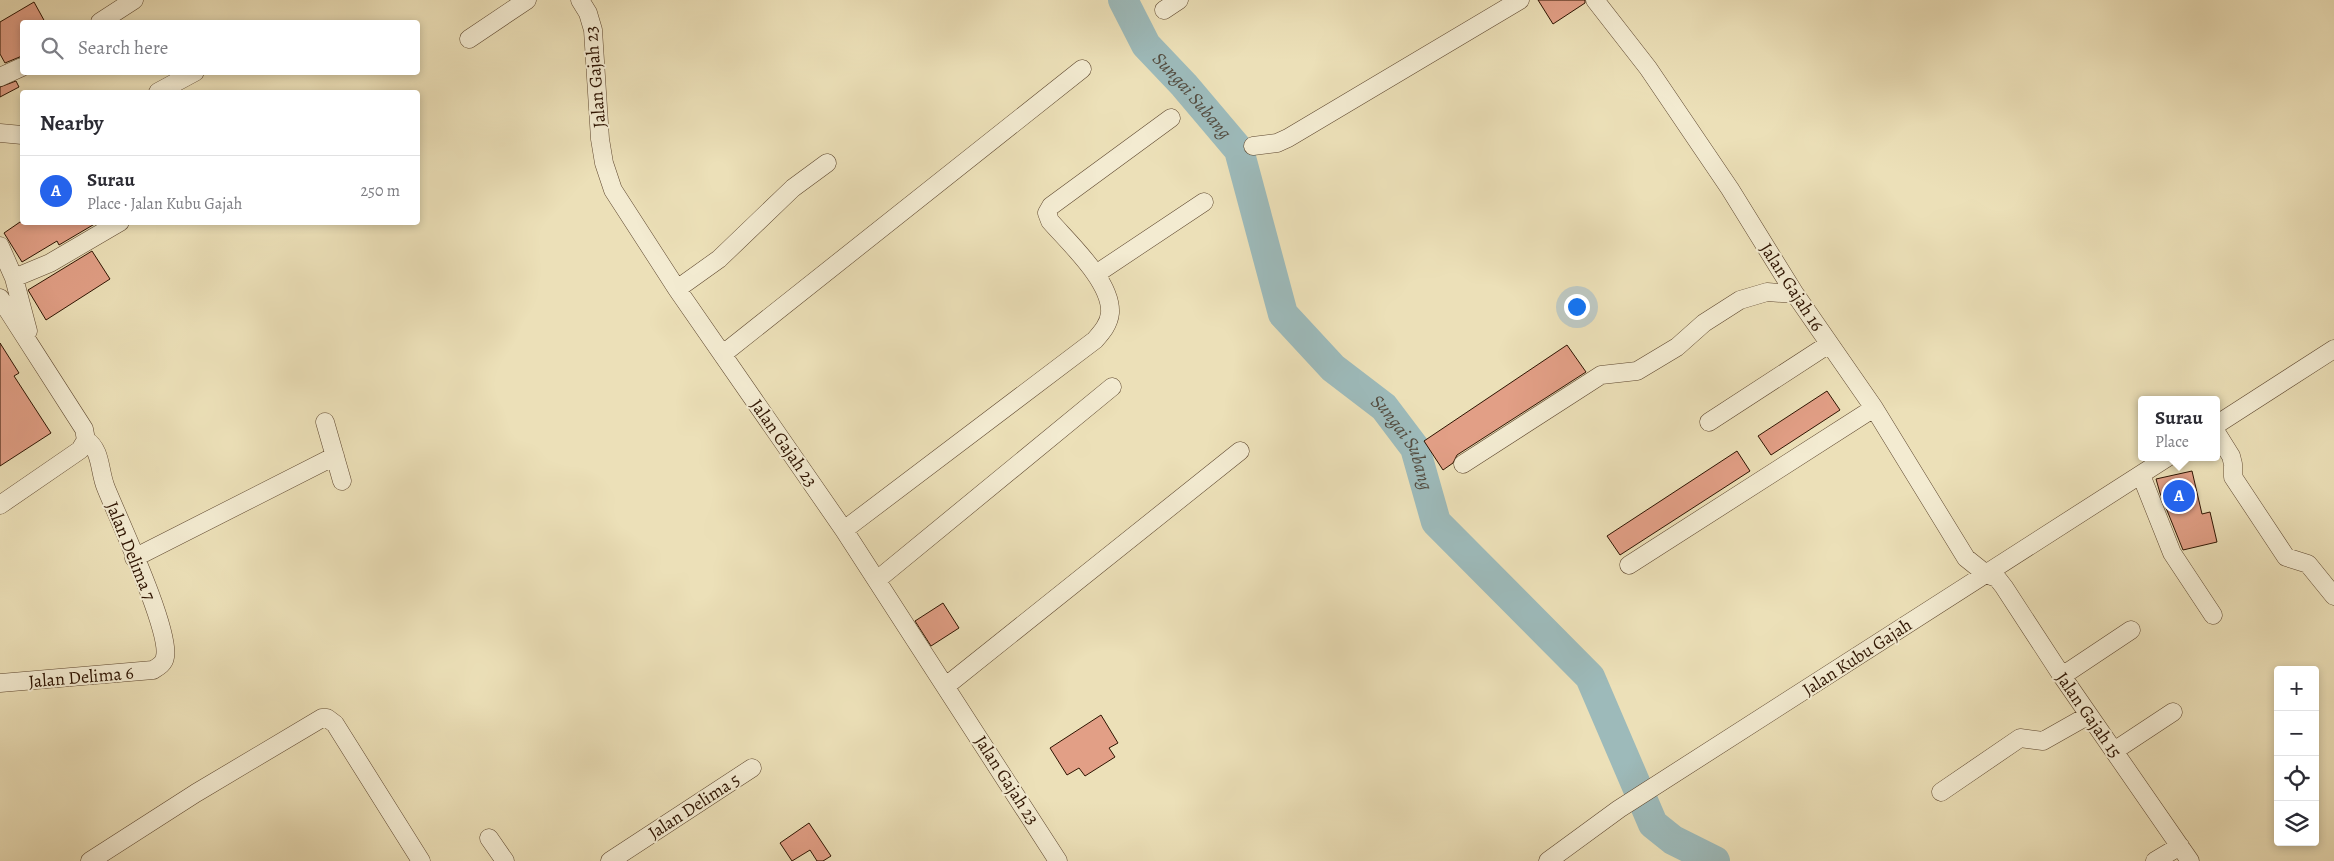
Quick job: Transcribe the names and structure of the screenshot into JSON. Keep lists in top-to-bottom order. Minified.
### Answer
{"streets":{"street":["Jalan Gajah 23","Jalan Gajah 16","Jalan Delima 7","Jalan Kubu Gajah","Jalan Delima 6","Jalan Gajah 15","Jalan Delima 5"]},"crossings":[["Jalan Gajah 16","Jalan Kubu Gajah"],["Jalan Gajah 16","Jalan Gajah 15"],["Jalan Delima 7","Jalan Delima 6"],["Jalan Kubu Gajah","Jalan Gajah 15"]],"water":["Sungai Subang"],"page":{"search":"Search here","heading":"Nearby","list":[{"mark":"A","name":"Surau","note":"Place · Jalan Kubu Gajah","value":"250 m"}],"popup":["Surau","Place"],"pins":"A","map_buttons":["+","−"]}}
